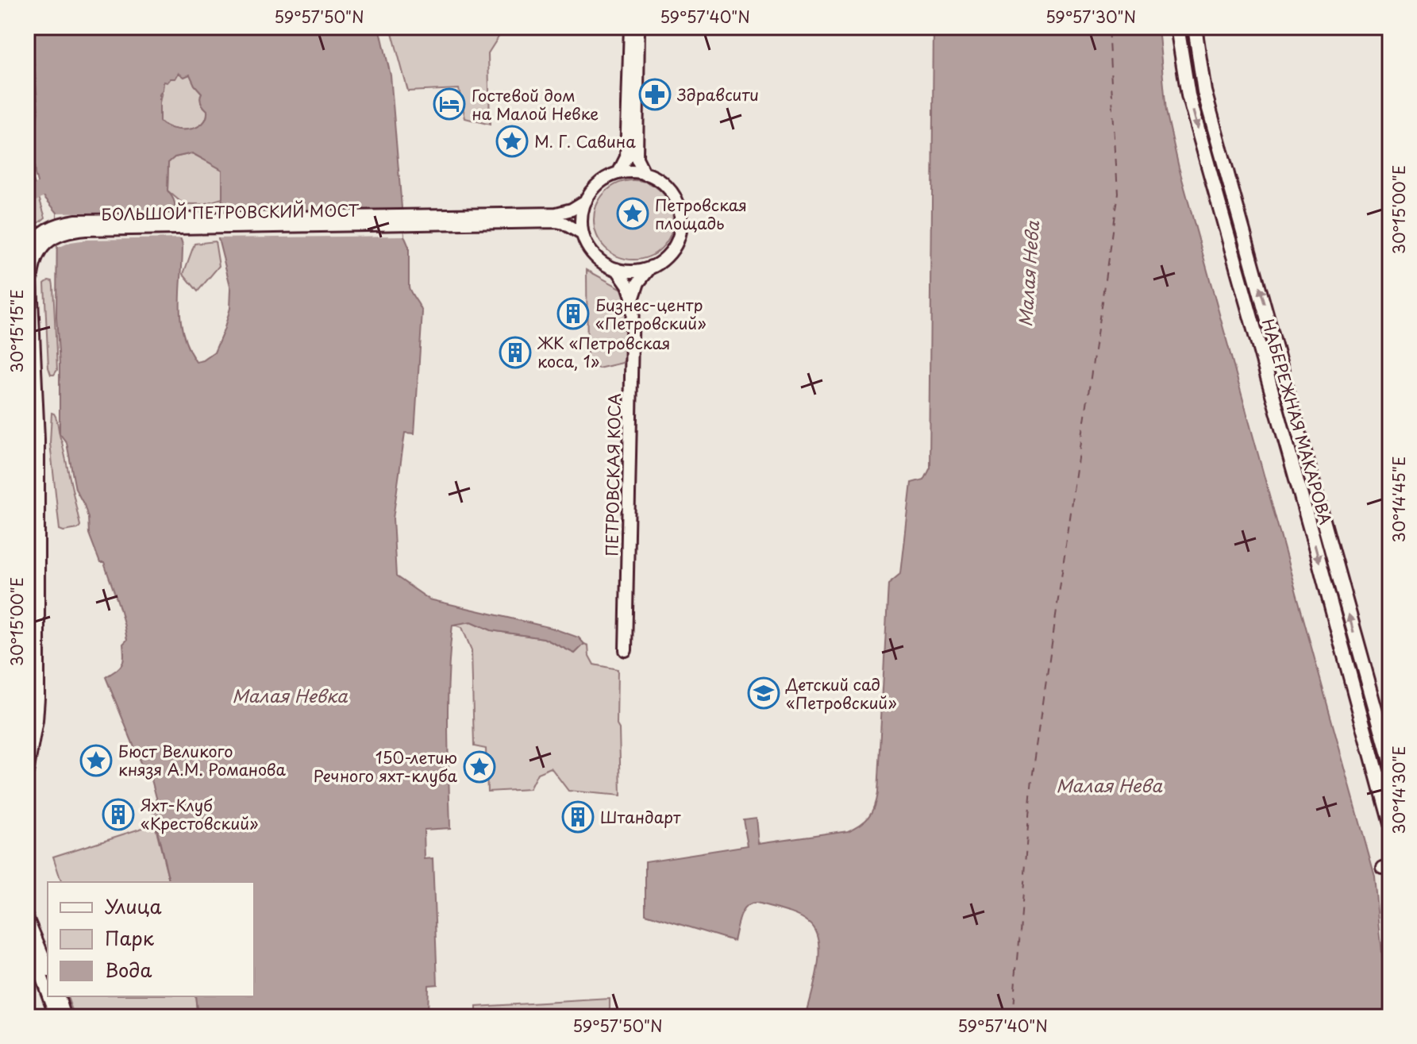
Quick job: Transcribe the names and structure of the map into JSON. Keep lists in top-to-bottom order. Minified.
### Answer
{"streets":{"main road":["НАБЕРЕЖНАЯ МАКАРОВА"],"street":["БОЛЬШОЙ ПЕТРОВСКИЙ МОСТ","ПЕТРОВСКАЯ КОСА"]},"water":["Малая Нева","Малая Невка"],"places":{"pharmacy":["Здравсити"],"hotel":["Гостевой дом на Малой Невке"],"place":["М. Г. Савина","Петровская площадь","Бюст Великого князя А.М. Романова","150-летию Речного яхт-клуба"],"building":["Бизнес-центр «Петровский»","ЖК «Петровская коса, 1»","Яхт-Клуб «Крестовский»","Штандарт"],"school or university":["Детский сад «Петровский»"]},"legend":["Улица","Парк","Вода"],"coordinates":["59°57'50\"N","59°57'40\"N","59°57'30\"N","30°15'00\"E","30°15'15\"E","30°14'45\"E","30°14'30\"E"]}
